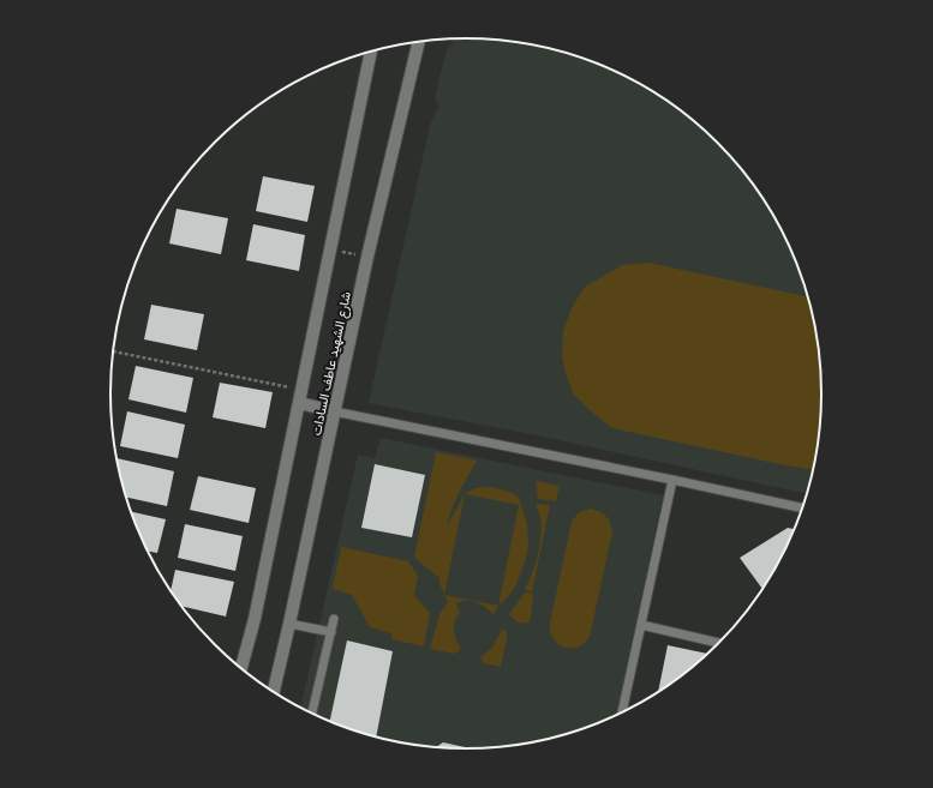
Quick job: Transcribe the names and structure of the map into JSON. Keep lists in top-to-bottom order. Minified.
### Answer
{"streets":{"street":["شارع الشهيد عاطف السادات"]}}
